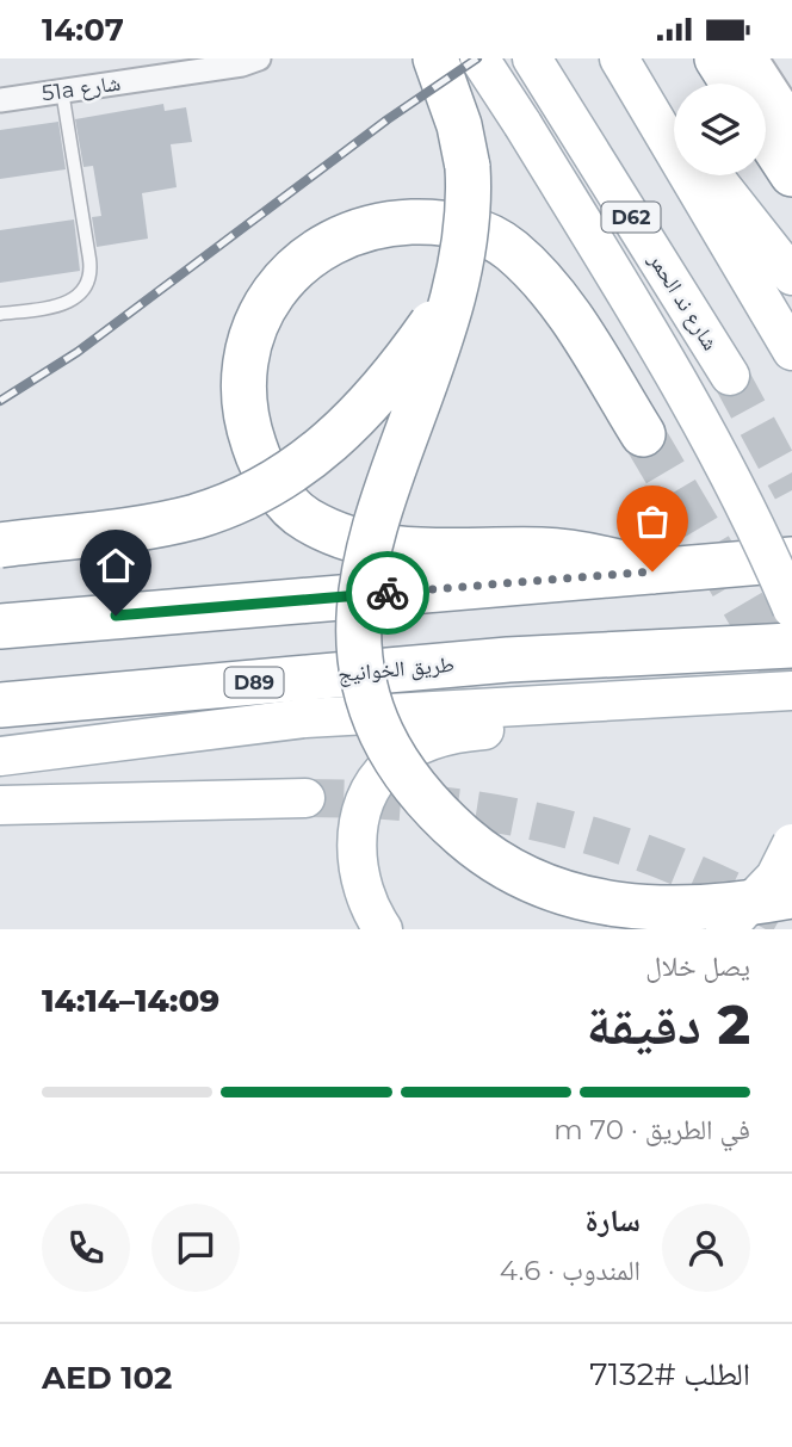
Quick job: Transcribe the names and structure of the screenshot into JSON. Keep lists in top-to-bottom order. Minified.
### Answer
{"streets":{"highway":["طريق الخوانيج","D89"],"main road":["D62","شارع ند الحمر"],"street":["51a شارع"]},"page":{"status":"14:07","heading":["2 دقيقة","يصل خلال","14:09–14:14"],"panel":["سارة","المندوب · 4.6","الطلب #7132","AED 102"],"bar":"في الطريق · 70 m"}}
